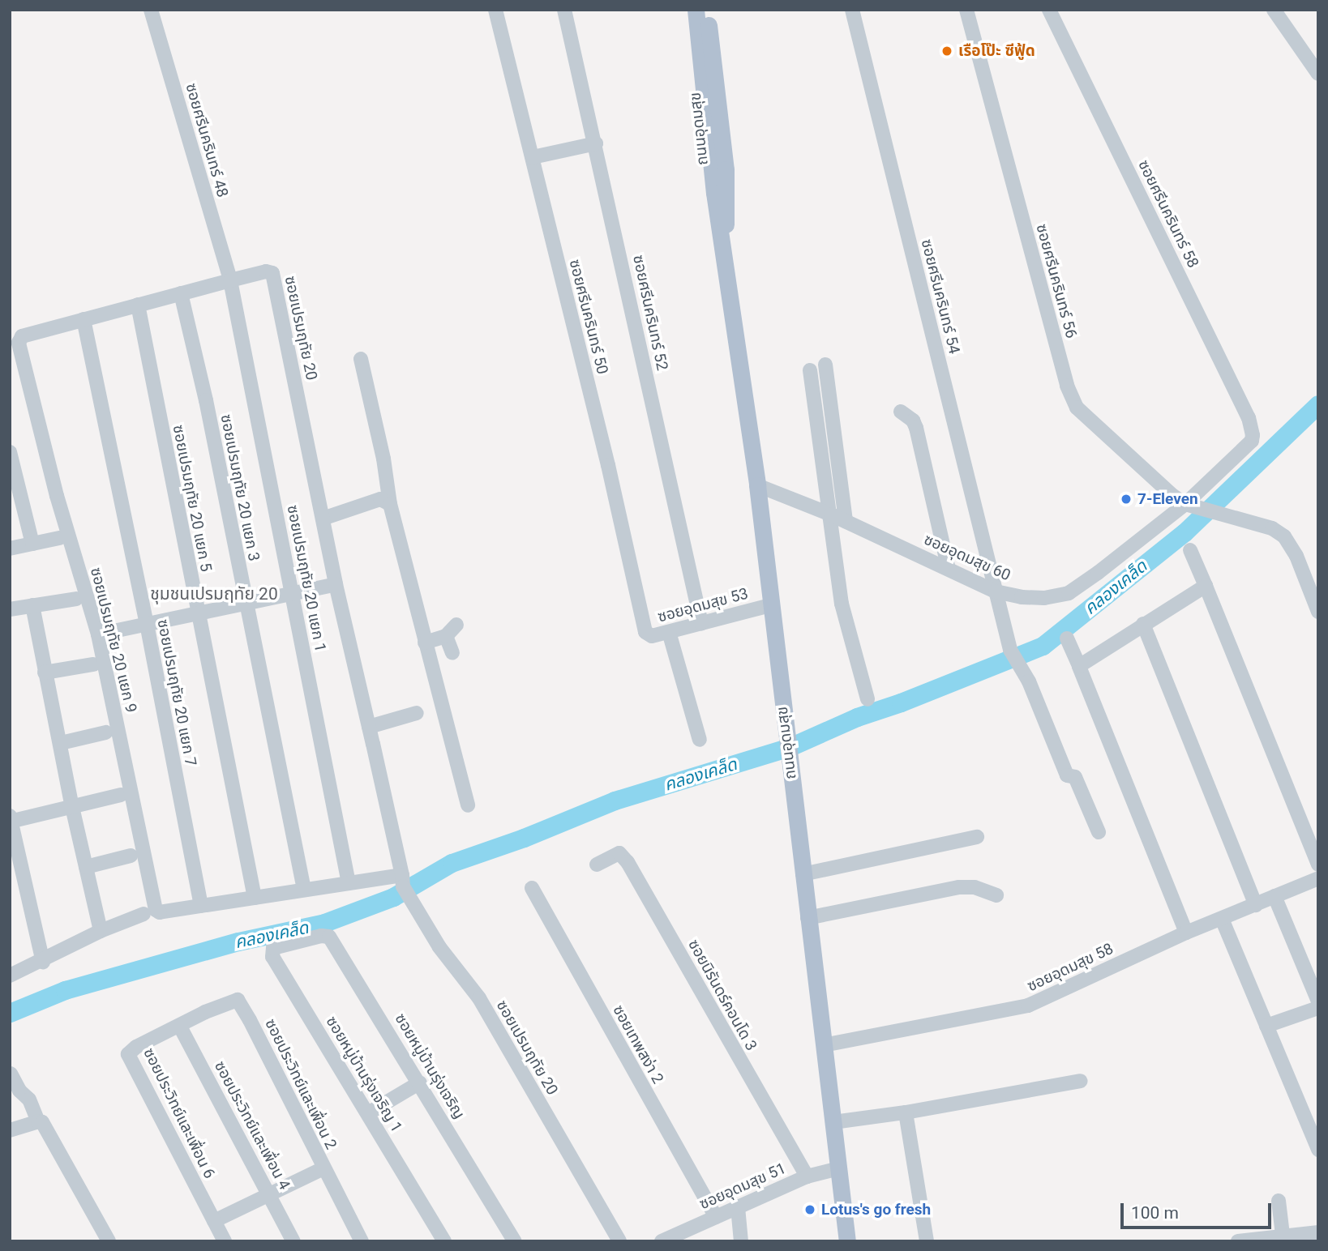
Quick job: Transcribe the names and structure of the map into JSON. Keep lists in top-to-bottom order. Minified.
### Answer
{"streets":{"main road":["ถนนอุดมสุข"],"street":["ซอยศรีนครินทร์ 48","ซอยศรีนครินทร์ 58","ซอยศรีนครินทร์ 56","ซอยศรีนครินทร์ 54","ซอยศรีนครินทร์ 52","ซอยศรีนครินทร์ 50","ซอยเปรมฤทัย 20","ซอยเปรมฤทัย 20 แยก 3","ซอยเปรมฤทัย 20 แยก 5","ซอยอุดมสุข 60","ซอยเปรมฤทัย 20 แยก 1","ซอยอุดมสุข 53","ซอยเปรมฤทัย 20 แยก 9","ซอยเปรมฤทัย 20 แยก 7","ซอยอุดมสุข 58","ซอยนิรันดร์คอนโด 3","ซอยเทพสง่า 2","ซอยหมู่บ้านรุ่งเจริญ","ซอยหมู่บ้านรุ่งเจริญ 1","ซอยประวิทย์และเพื่อน 2","ซอยประวิทย์และเพื่อน 6","ซอยประวิทย์และเพื่อน 4","ซอยอุดมสุข 51"]},"crossings":[["ถนนอุดมสุข","ซอยอุดมสุข 60"],["ถนนอุดมสุข","ซอยอุดมสุข 53"],["ถนนอุดมสุข","ซอยอุดมสุข 58"],["ถนนอุดมสุข","ซอยอุดมสุข 51"],["ซอยศรีนครินทร์ 48","ซอยเปรมฤทัย 20"],["ซอยศรีนครินทร์ 48","ซอยเปรมฤทัย 20 แยก 1"],["ซอยศรีนครินทร์ 58","ซอยอุดมสุข 60"],["ซอยศรีนครินทร์ 56","ซอยอุดมสุข 60"],["ซอยศรีนครินทร์ 54","ซอยอุดมสุข 60"],["ซอยศรีนครินทร์ 52","ซอยอุดมสุข 53"],["ซอยศรีนครินทร์ 50","ซอยอุดมสุข 53"],["ซอยเปรมฤทัย 20","ซอยเปรมฤทัย 20 แยก 3"],["ซอยเปรมฤทัย 20","ซอยเปรมฤทัย 20 แยก 5"],["ซอยเปรมฤทัย 20","ซอยเปรมฤทัย 20 แยก 1"],["ซอยเปรมฤทัย 20","ซอยเปรมฤทัย 20 แยก 9"],["ซอยเปรมฤทัย 20","ซอยเปรมฤทัย 20 แยก 7"],["ซอยเปรมฤทัย 20 แยก 9","ซอยเปรมฤทัย 20 แยก 7"],["ซอยนิรันดร์คอนโด 3","ซอยอุดมสุข 51"],["ซอยเทพสง่า 2","ซอยอุดมสุข 51"],["ซอยหมู่บ้านรุ่งเจริญ","ซอยหมู่บ้านรุ่งเจริญ 1"],["ซอยประวิทย์และเพื่อน 2","ซอยประวิทย์และเพื่อน 6"],["ซอยประวิทย์และเพื่อน 2","ซอยประวิทย์และเพื่อน 4"],["ซอยประวิทย์และเพื่อน 6","ซอยประวิทย์และเพื่อน 4"]],"districts":["ชุมชนเปรมฤทัย 20"],"water":["คลองเคล็ด"],"places":["เรือโป๊ะ ซีฟู้ด","7-Eleven","Lotus's go fresh"],"scale_bar":"100 m"}
